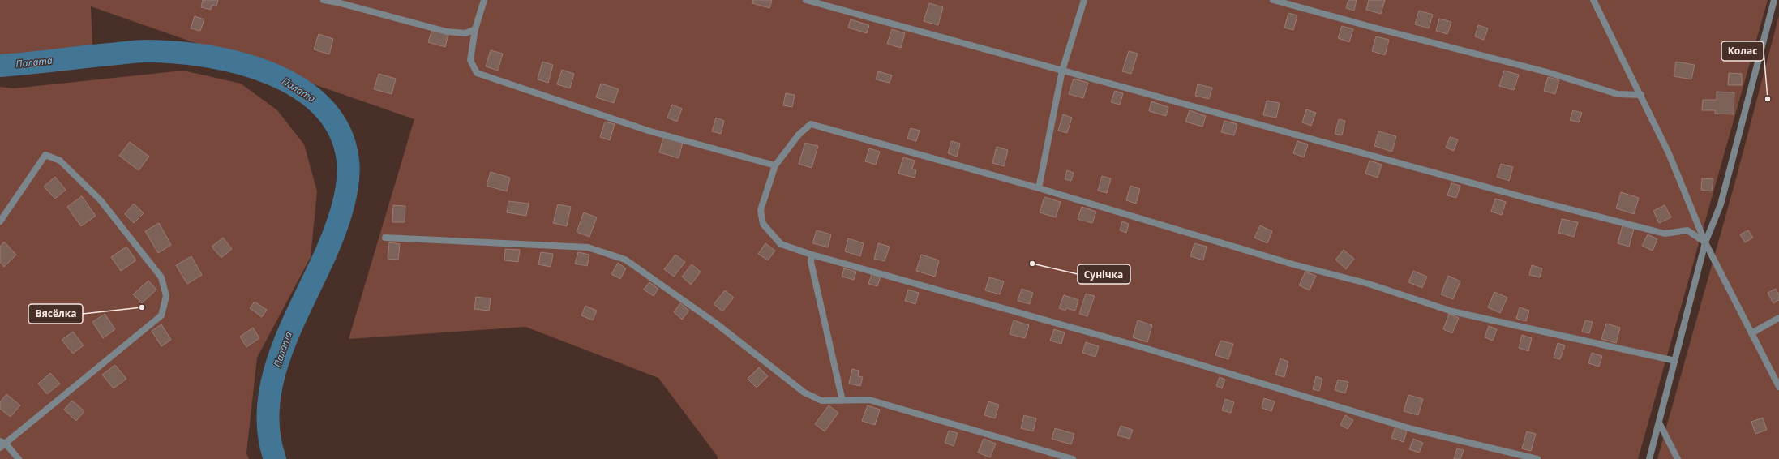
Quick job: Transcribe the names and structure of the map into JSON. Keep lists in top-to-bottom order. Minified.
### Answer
{"water":["Палата"],"places":["Колас","Сунічка","Вясёлка"]}
